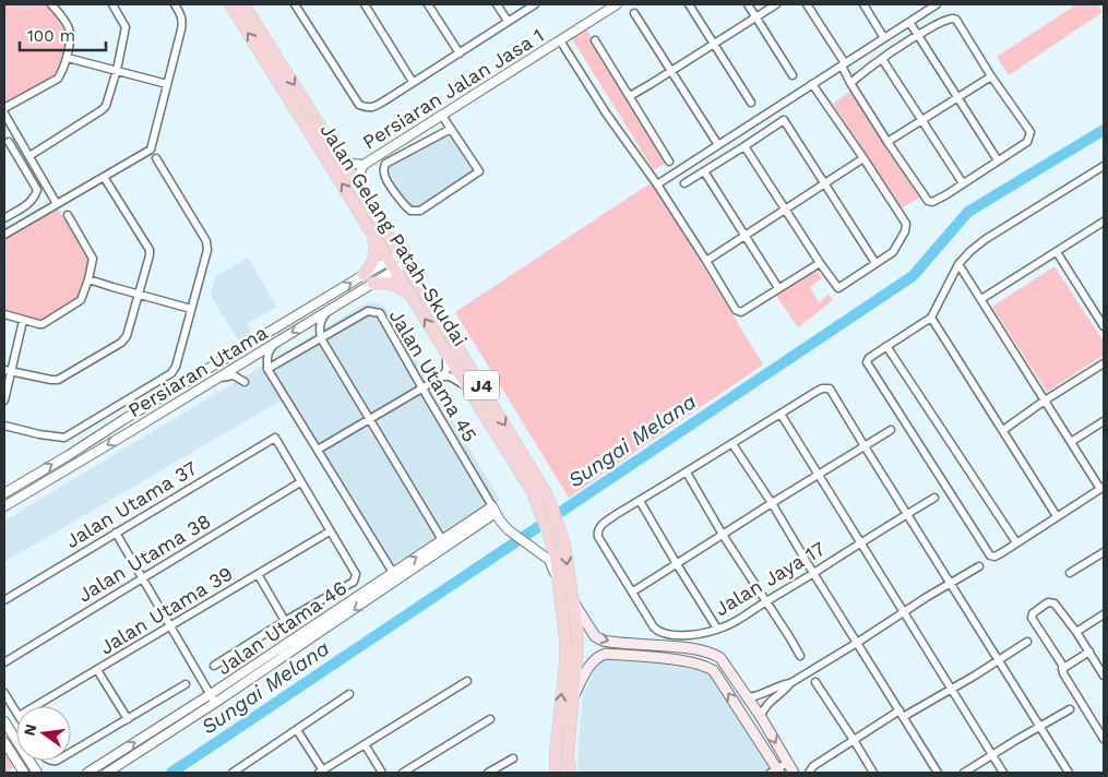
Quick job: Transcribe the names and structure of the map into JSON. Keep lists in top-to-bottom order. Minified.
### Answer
{"streets":{"main road":["Jalan Gelang Patah-Skudai","J4"],"street":["Persiaran Jalan Jasa 1","Persiaran Utama","Jalan Utama 45","Jalan Utama 37","Jalan Utama 38","Jalan Jaya 17","Jalan Utama 39","Jalan Utama 46"]},"crossings":[["Jalan Gelang Patah-Skudai","Persiaran Utama"],["Jalan Utama 45","Jalan Utama 46"],["Jalan Utama 37","Jalan Utama 38"]],"water":["Sungai Melana"],"scale_bar":"100 m","north":"left"}
